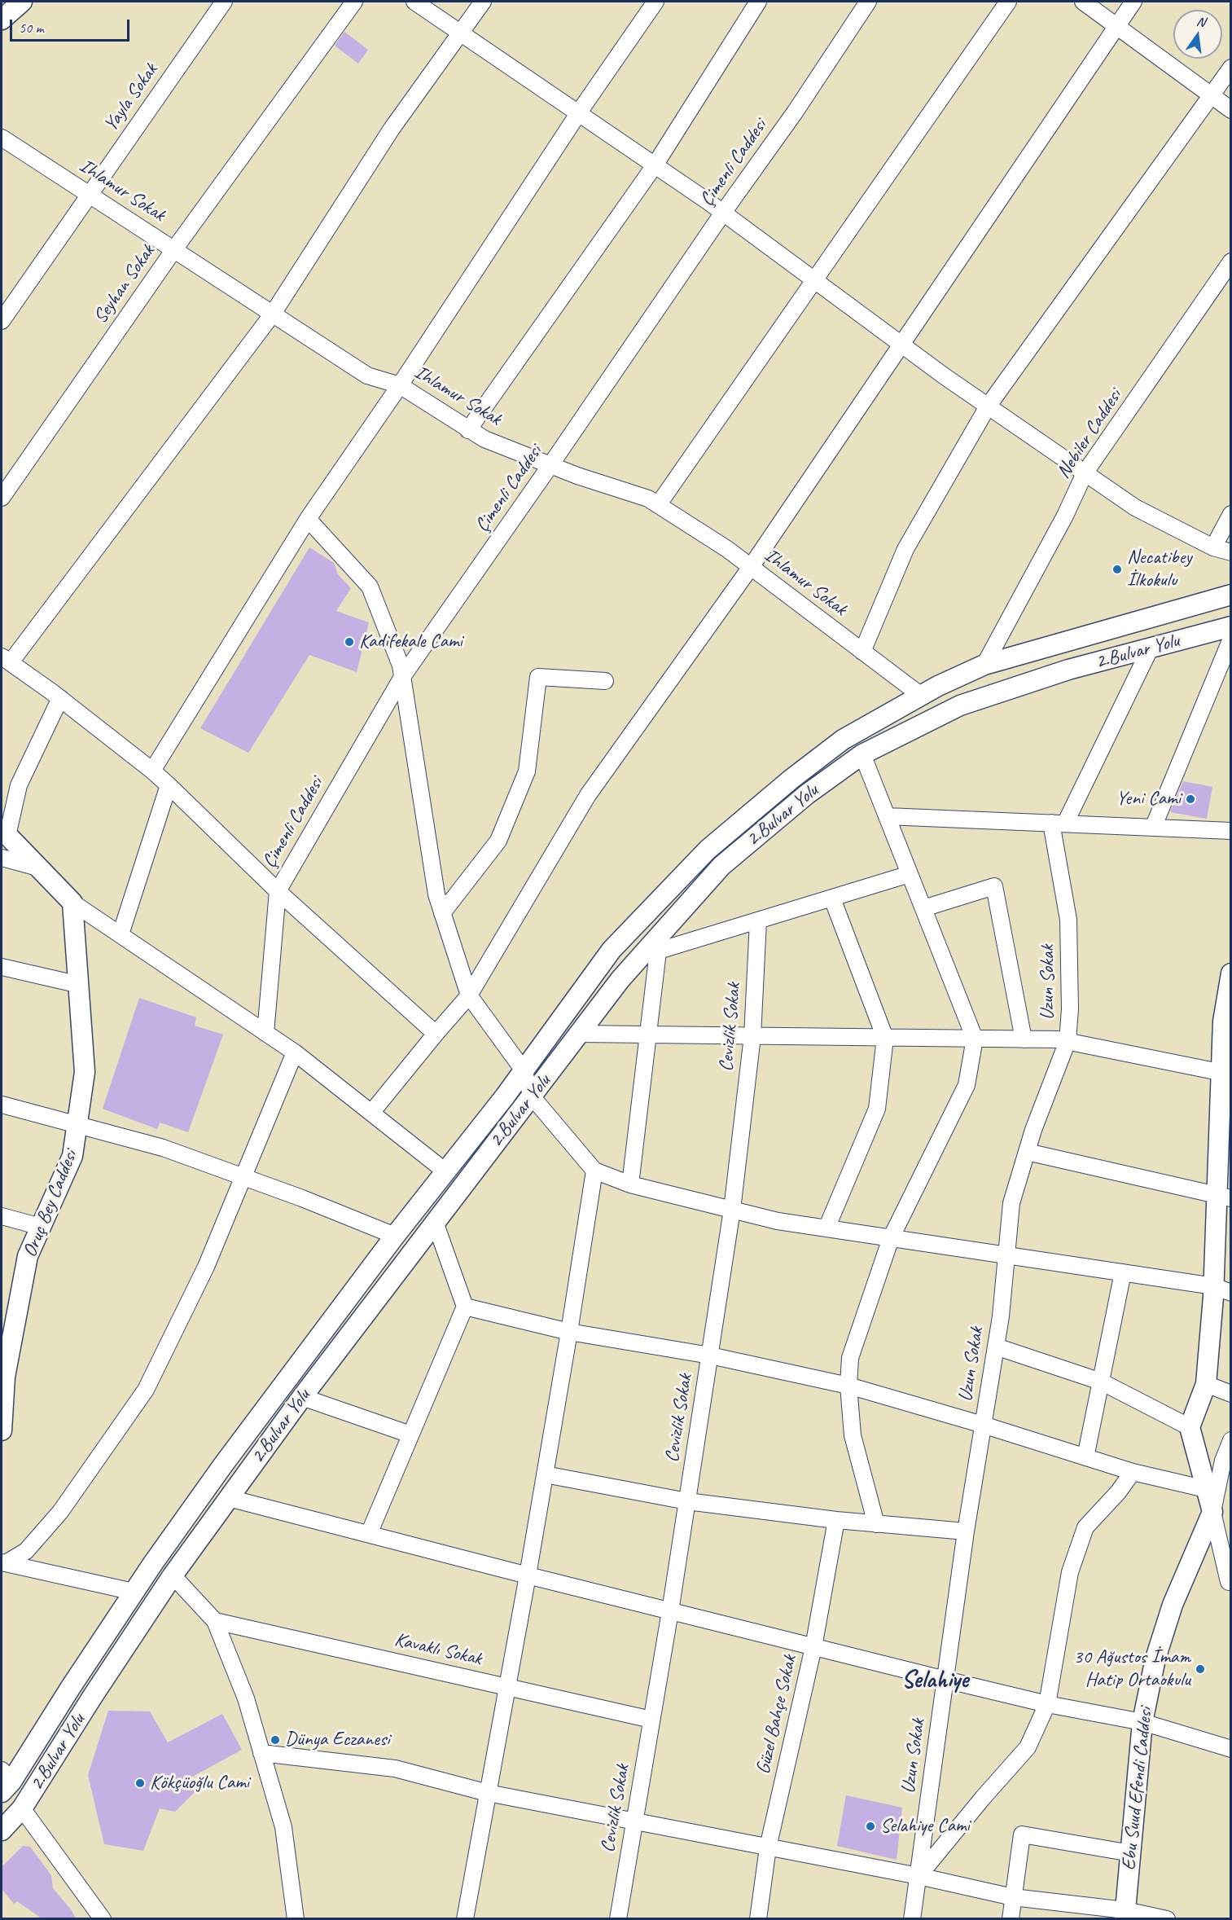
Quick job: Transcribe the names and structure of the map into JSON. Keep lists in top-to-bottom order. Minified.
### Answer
{"streets":{"main road":["2.Bulvar Yolu","Oruç Bey Caddesi","Ebu Suud Efendi Caddesi"],"street":["Yayla Sokak","Çimenli Caddesi","Ihlamur Sokak","Seyhan Sokak","Nebiler Caddesi","Uzun Sokak","Cevizlik Sokak","Kavaklı Sokak","Güzel Bahçe Sokak"]},"crossings":[["Yayla Sokak","Ihlamur Sokak"],["Çimenli Caddesi","Ihlamur Sokak"],["Ihlamur Sokak","Seyhan Sokak"],["Ihlamur Sokak","2.Bulvar Yolu"],["Nebiler Caddesi","2.Bulvar Yolu"],["Cevizlik Sokak","Kavaklı Sokak"]],"districts":["Selahiye"],"places":["Necatibey İlkokulu","Kadifekale Cami","Yeni Cami","30 Ağustos İmam Hatip Ortaokulu","Dünya Eczanesi","Kökçüoğlu Cami","Selahiye Cami"],"scale_bar":"50 m","north":"top"}
